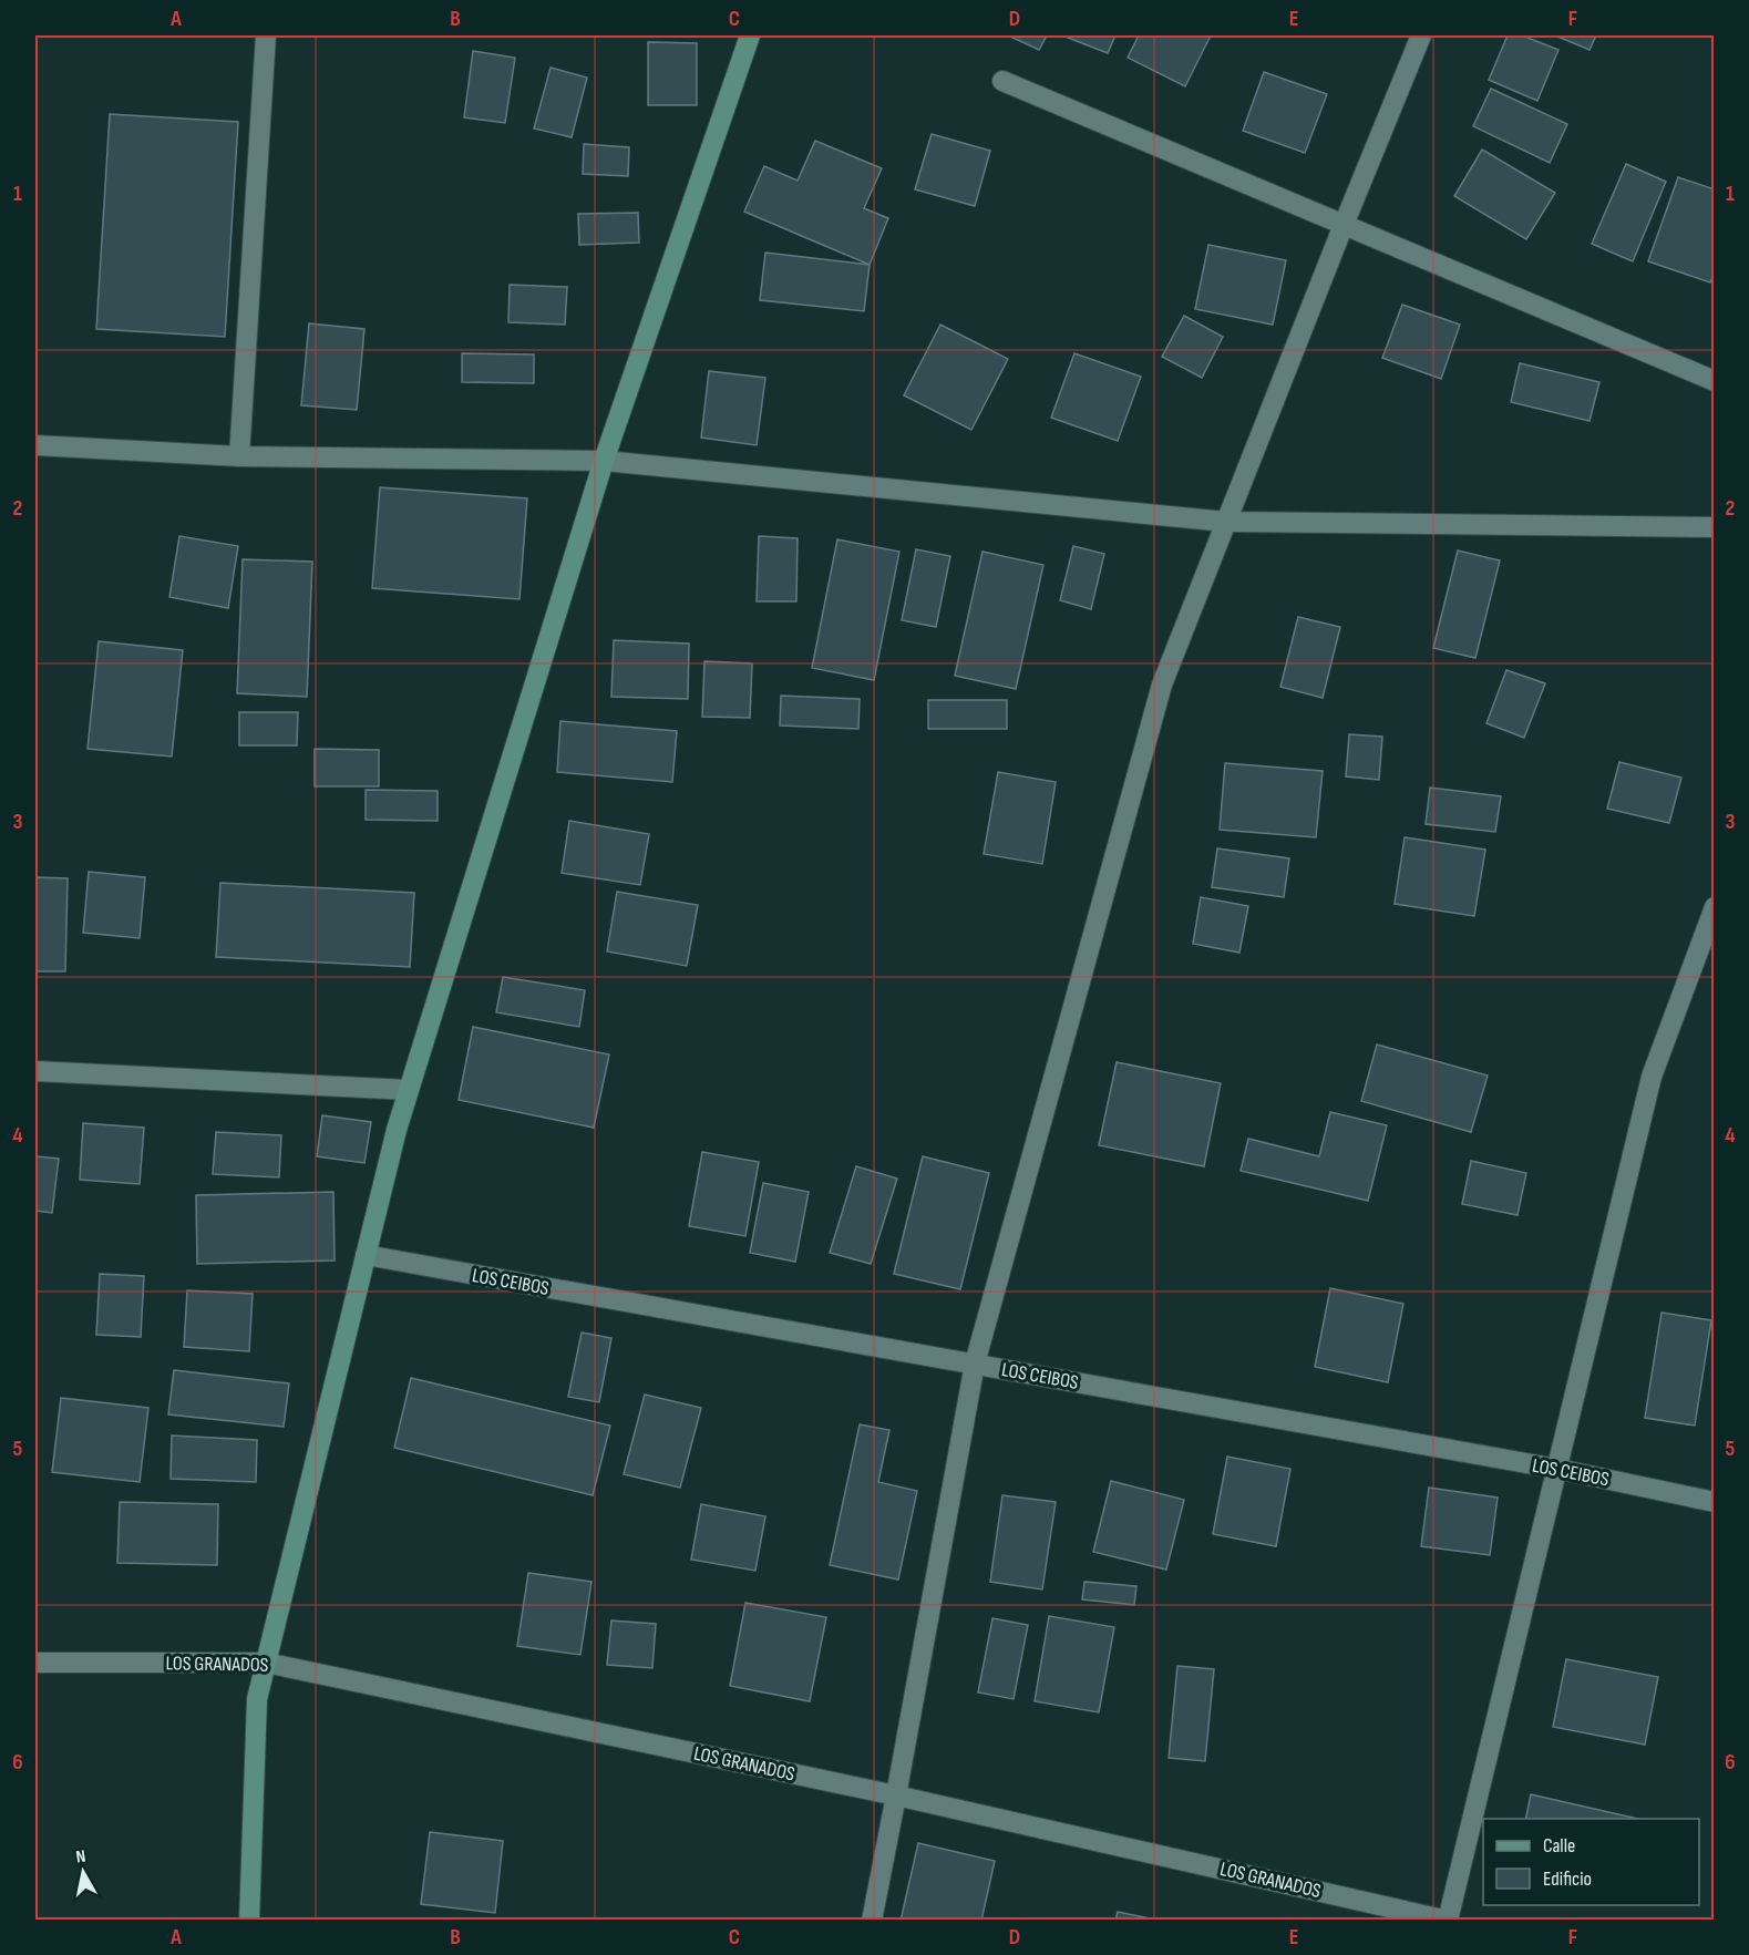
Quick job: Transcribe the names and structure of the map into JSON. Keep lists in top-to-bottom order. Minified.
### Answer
{"streets":{"street":["LOS CEIBOS","LOS GRANADOS"]},"legend":["Calle","Edificio"],"north":"top","grid":{"columns":["A","B","C","D","E","F"],"rows":["1","2","3","4","5","6"]}}
